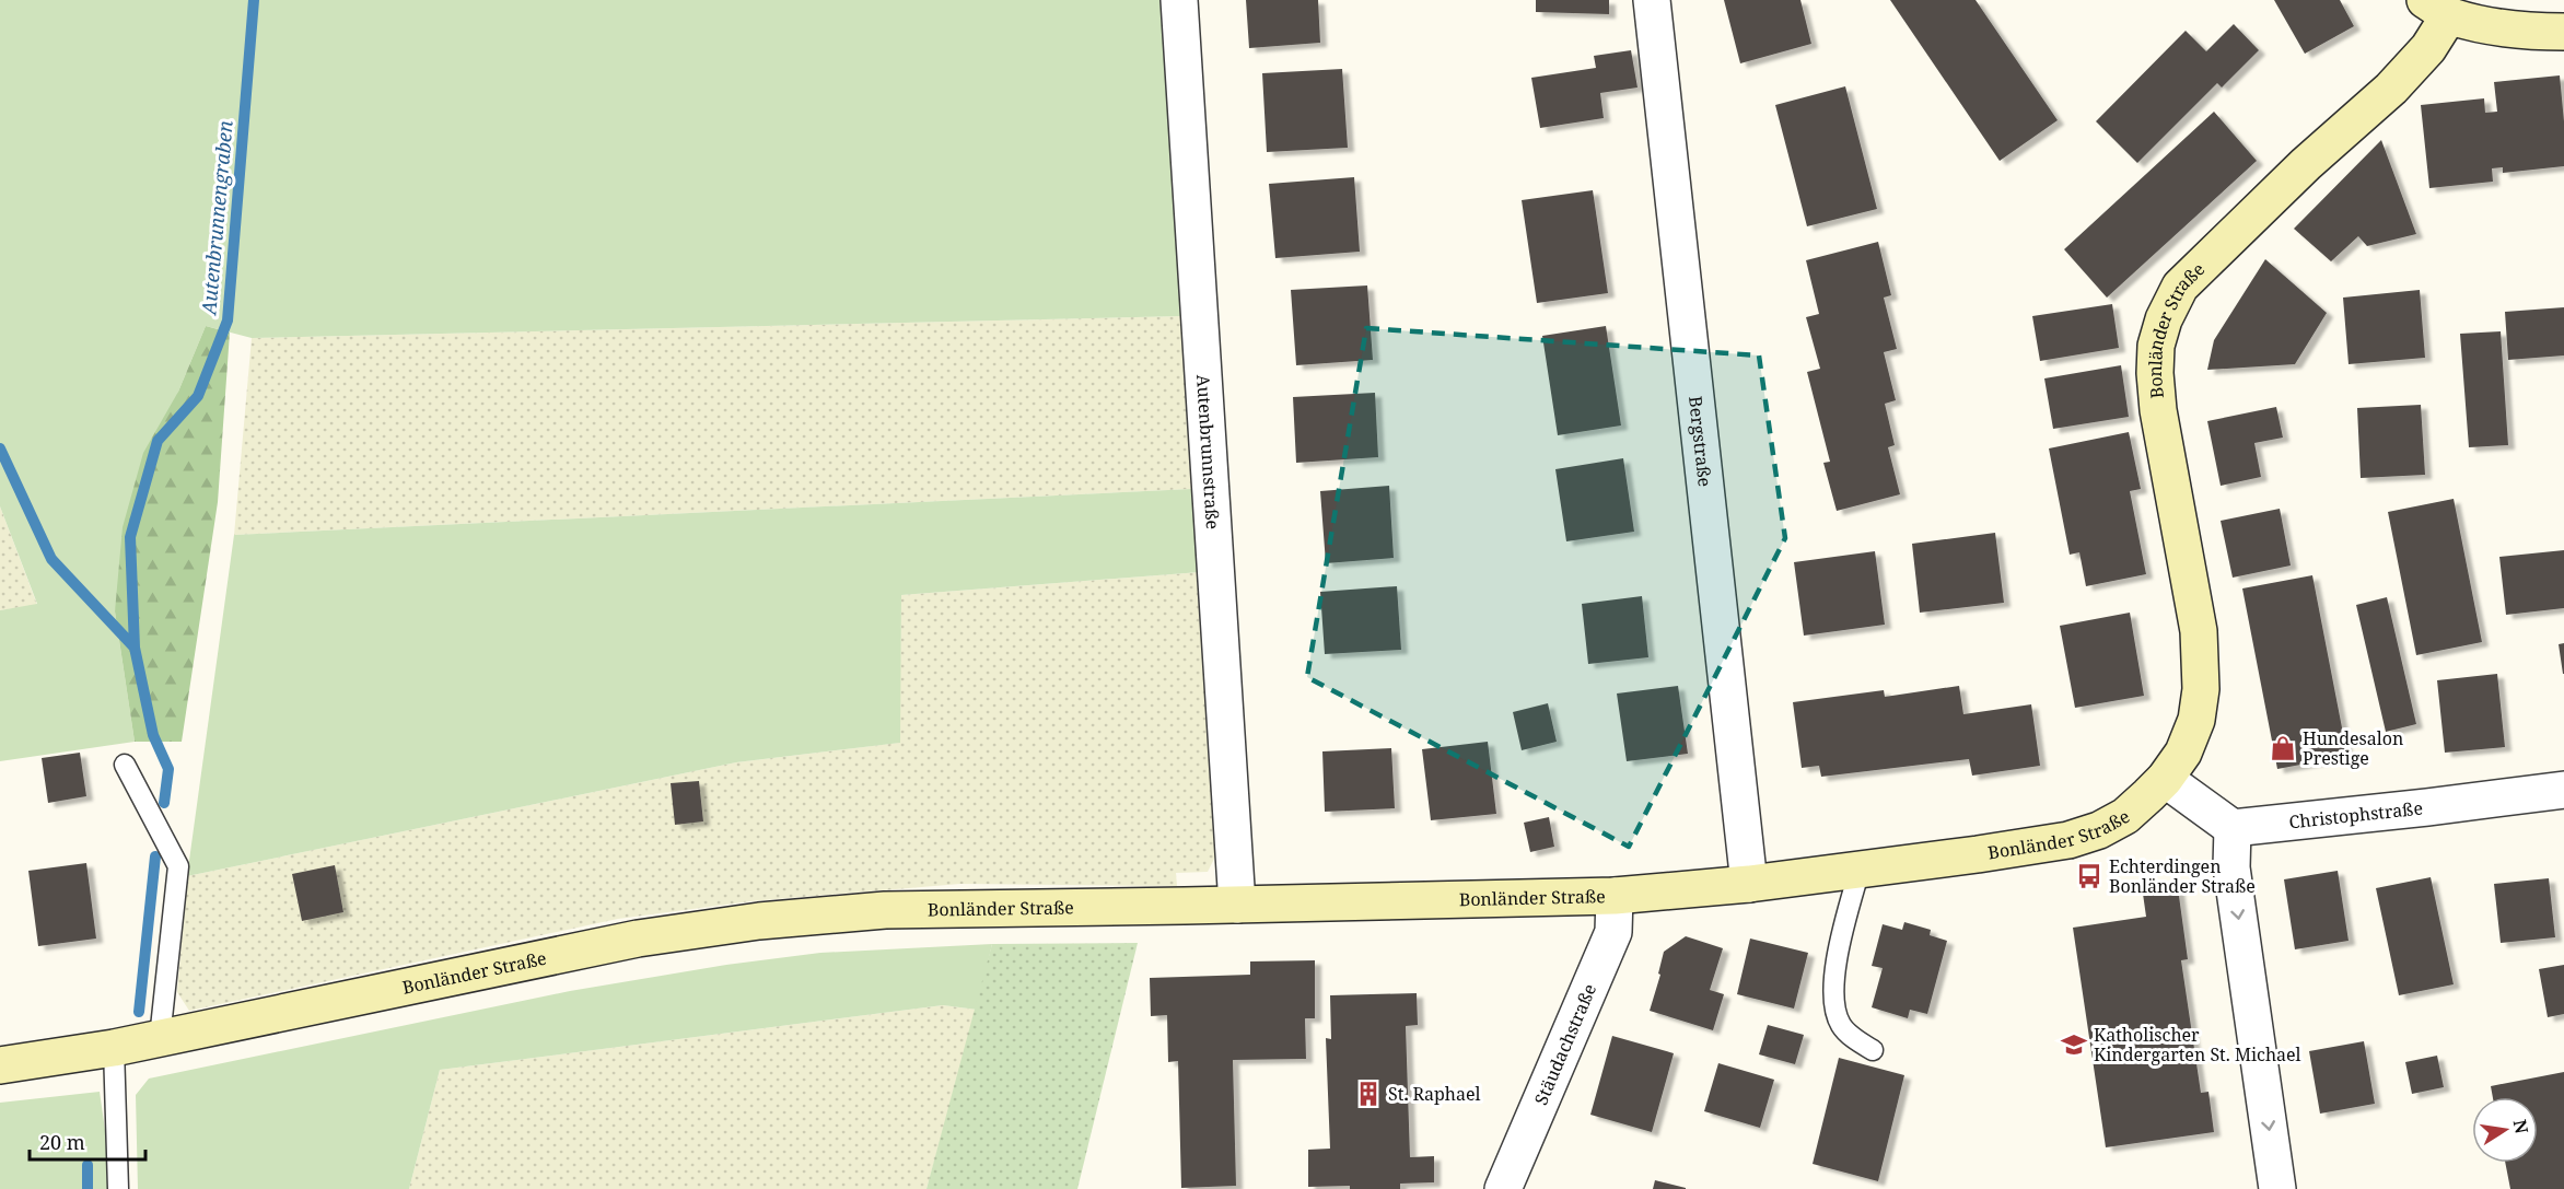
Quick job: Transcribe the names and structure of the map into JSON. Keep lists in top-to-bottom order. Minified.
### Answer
{"streets":{"street":["Bonländer Straße","Bergstraße","Autenbrunnstraße","Christophstraße","Stäudachstraße"]},"crossings":[["Bonländer Straße","Bergstraße"],["Bonländer Straße","Autenbrunnstraße"],["Bonländer Straße","Stäudachstraße"]],"water":["Autenbrunnengraben"],"places":{"shop":["Hundesalon Prestige"],"bus stop":["Echterdingen Bonländer Straße"],"school or university":["Katholischer Kindergarten St. Michael"],"building":["St. Raphael"]},"scale_bar":"20 m","north":"right"}
